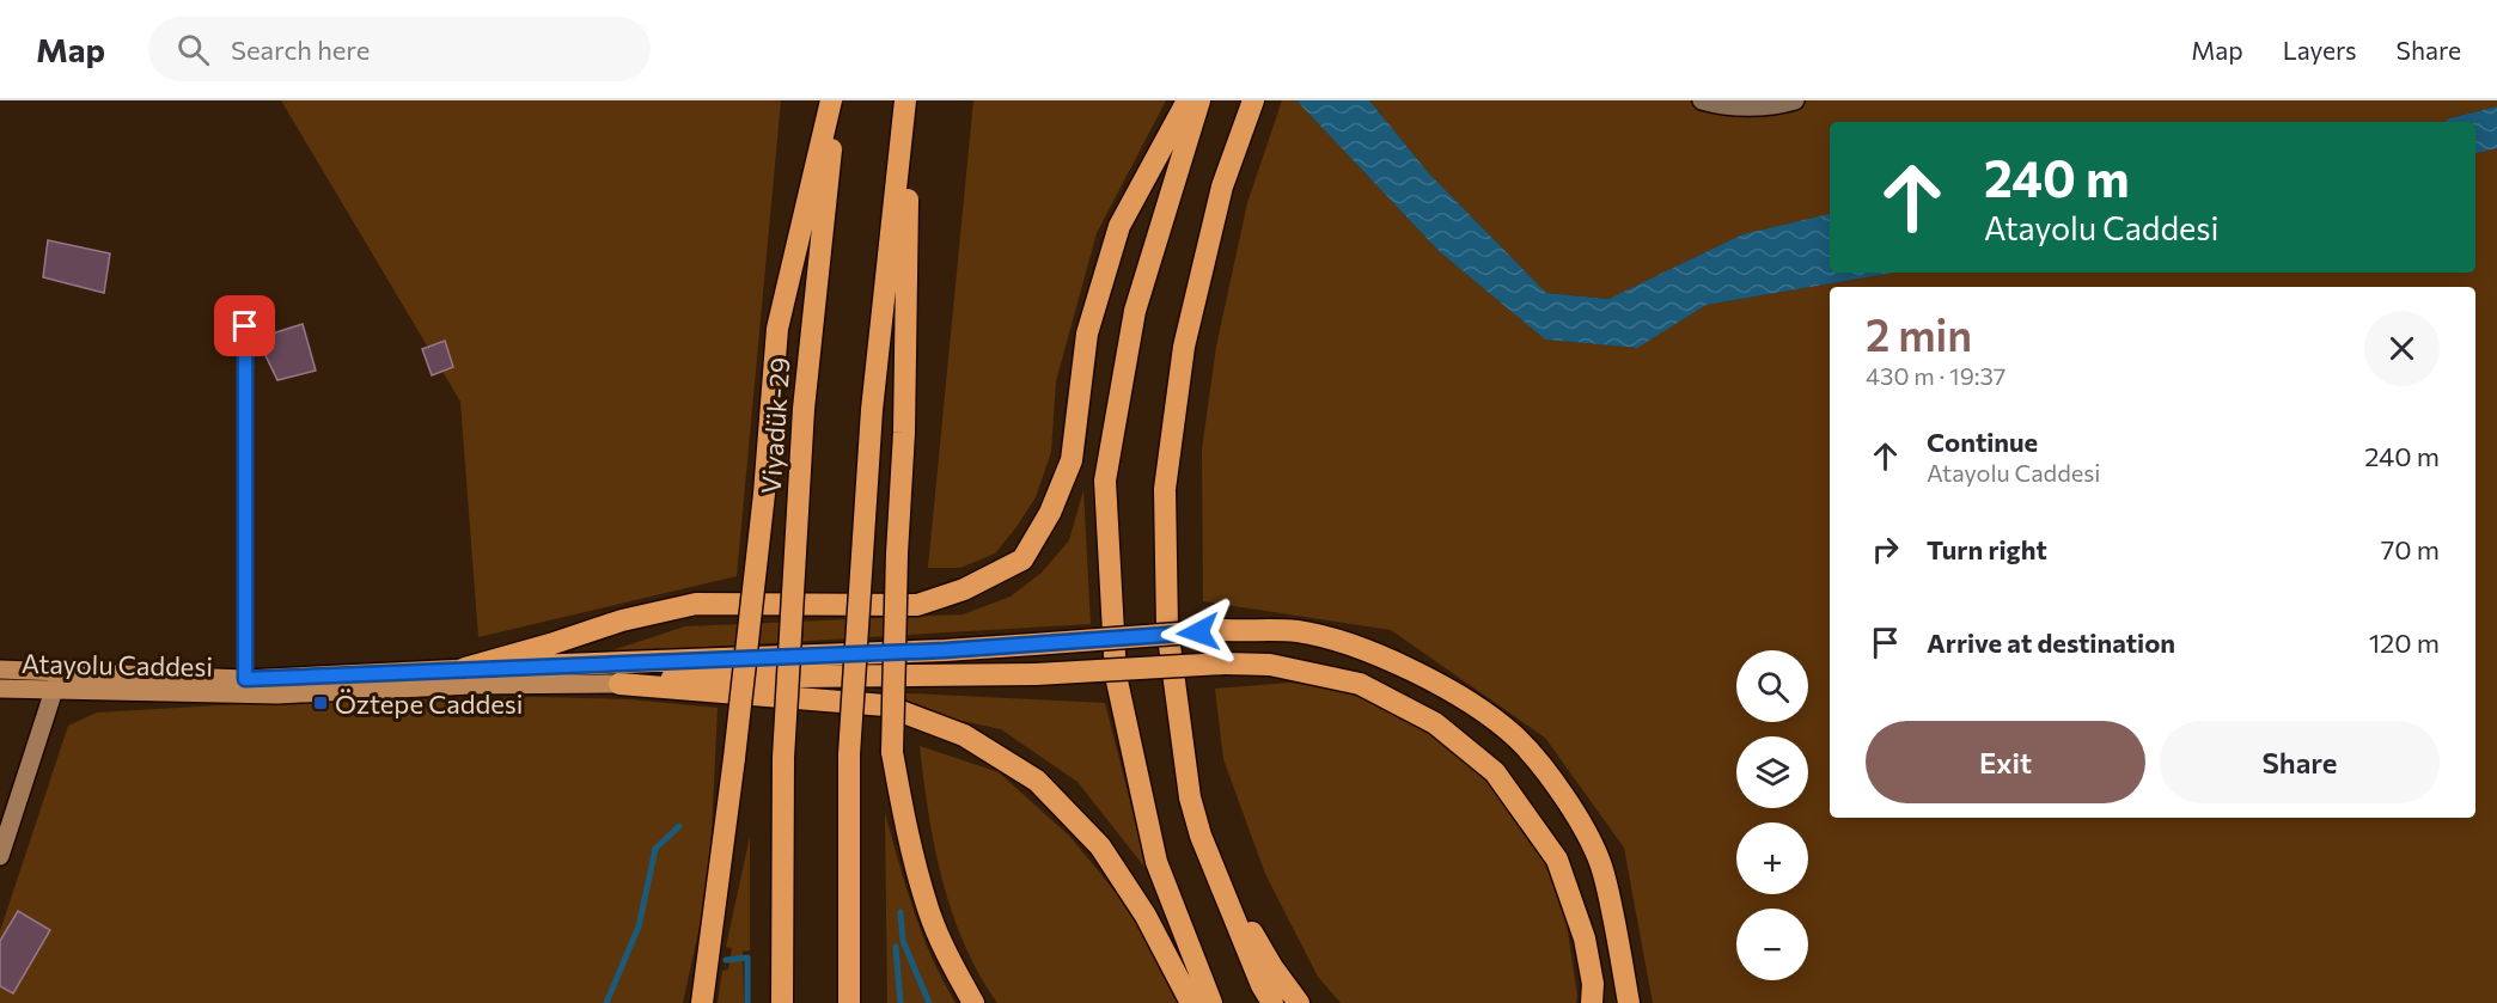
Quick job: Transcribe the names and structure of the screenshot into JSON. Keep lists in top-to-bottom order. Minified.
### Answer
{"streets":{"highway":["Viyadük-29"],"main road":["Atayolu Caddesi"]},"places":{"transit":["Öztepe Caddesi"]},"page":{"header":"Map","search":"Search here","nav":["Map","Layers","Share"],"turn":["240 m","Atayolu Caddesi"],"heading":["2 min","430 m · 19:37"],"list":[{"name":"Continue","note":"Atayolu Caddesi","value":"240 m"},{"name":"Turn right","value":"70 m"},{"name":"Arrive at destination","value":"120 m"}],"map_buttons":["+","−"],"buttons":["Exit","Share"]}}
